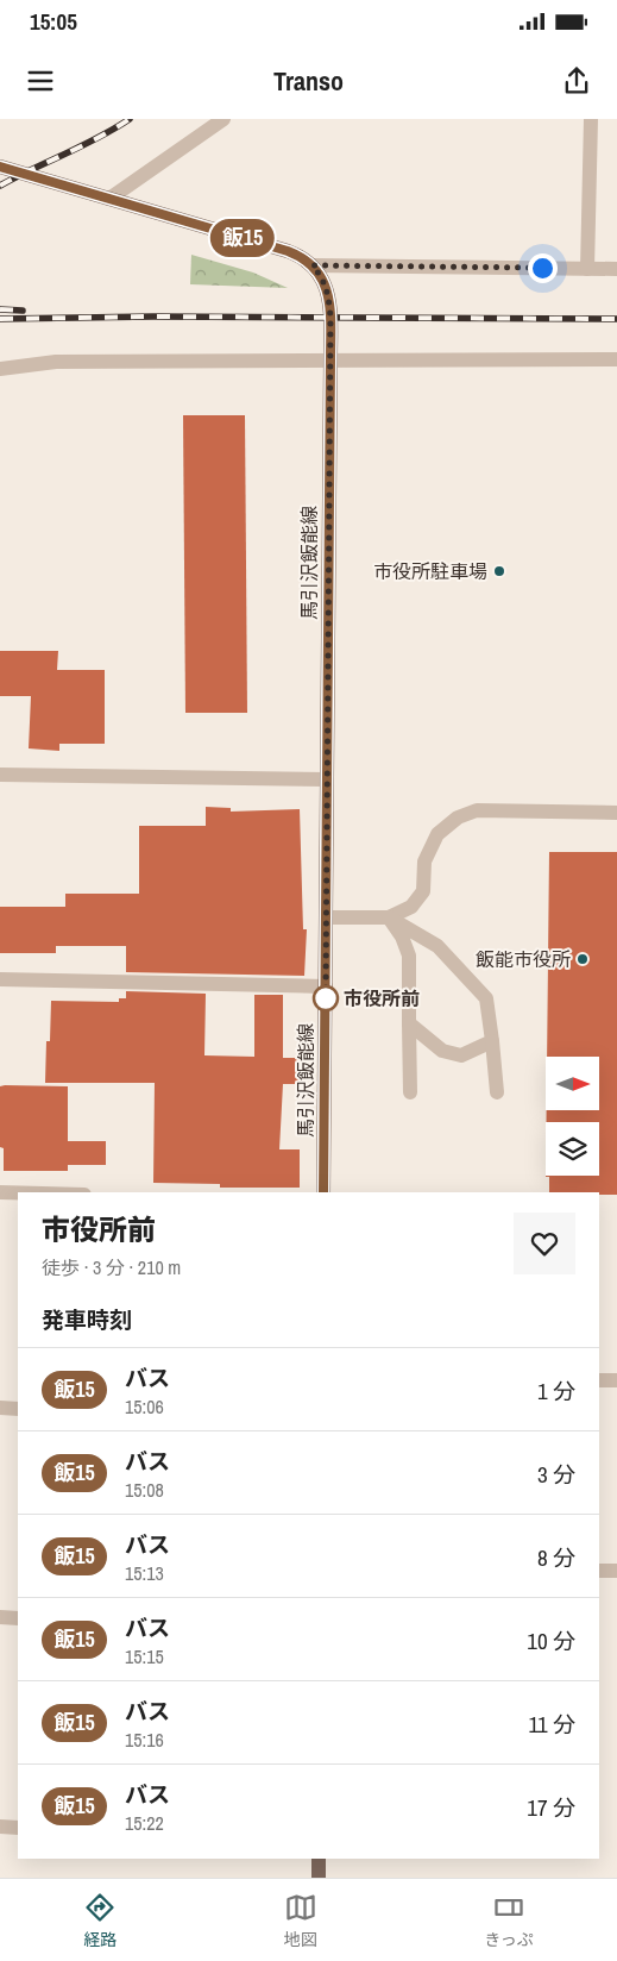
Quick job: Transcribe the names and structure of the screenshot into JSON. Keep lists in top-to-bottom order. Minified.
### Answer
{"streets":{"main road":["馬引沢飯能線"]},"places":["市役所駐車場","飯能市役所","市役所前"],"lines":["bus line 飯15"],"north":"right","page":{"status":"15:05","header":"Transo","on_map":"飯15","heading":[["市役所前","徒歩 · 3 分 · 210 m"],"発車時刻"],"list":[{"mark":"飯15","name":"バス","note":"15:06","value":"1 分"},{"mark":"飯15","name":"バス","note":"15:08","value":"3 分"},{"mark":"飯15","name":"バス","note":"15:13","value":"8 分"},{"mark":"飯15","name":"バス","note":"15:15","value":"10 分"},{"mark":"飯15","name":"バス","note":"15:16","value":"11 分"},{"mark":"飯15","name":"バス","note":"15:22","value":"17 分"}],"tabs":["経路","地図","きっぷ"]}}
